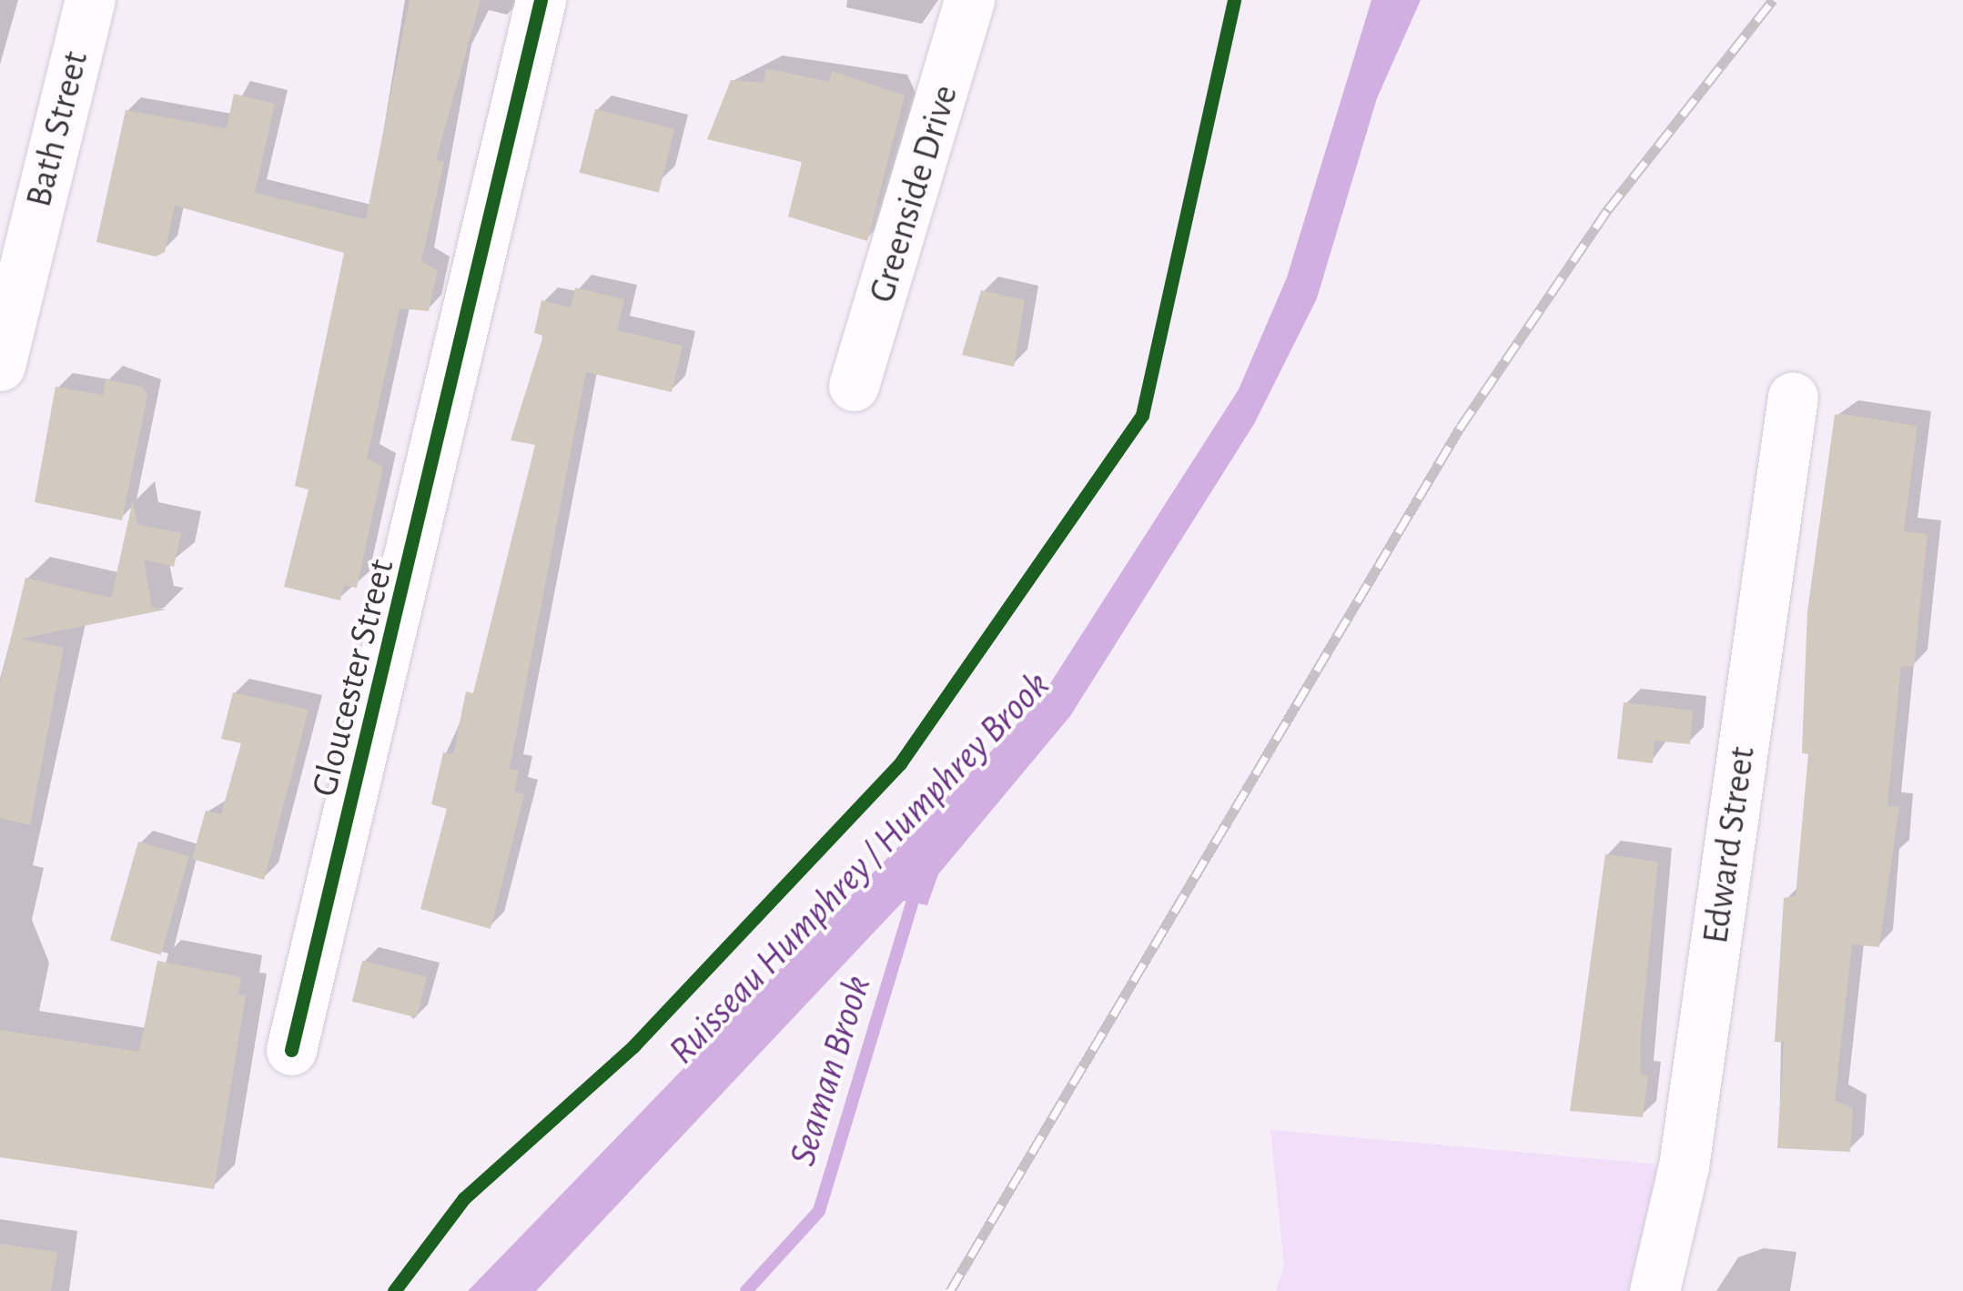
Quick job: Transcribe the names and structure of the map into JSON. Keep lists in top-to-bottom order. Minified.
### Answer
{"streets":{"street":["Bath Street","Greenside Drive","Gloucester Street","Edward Street"]},"water":["Ruisseau Humphrey / Humphrey Brook","Seaman Brook"]}
